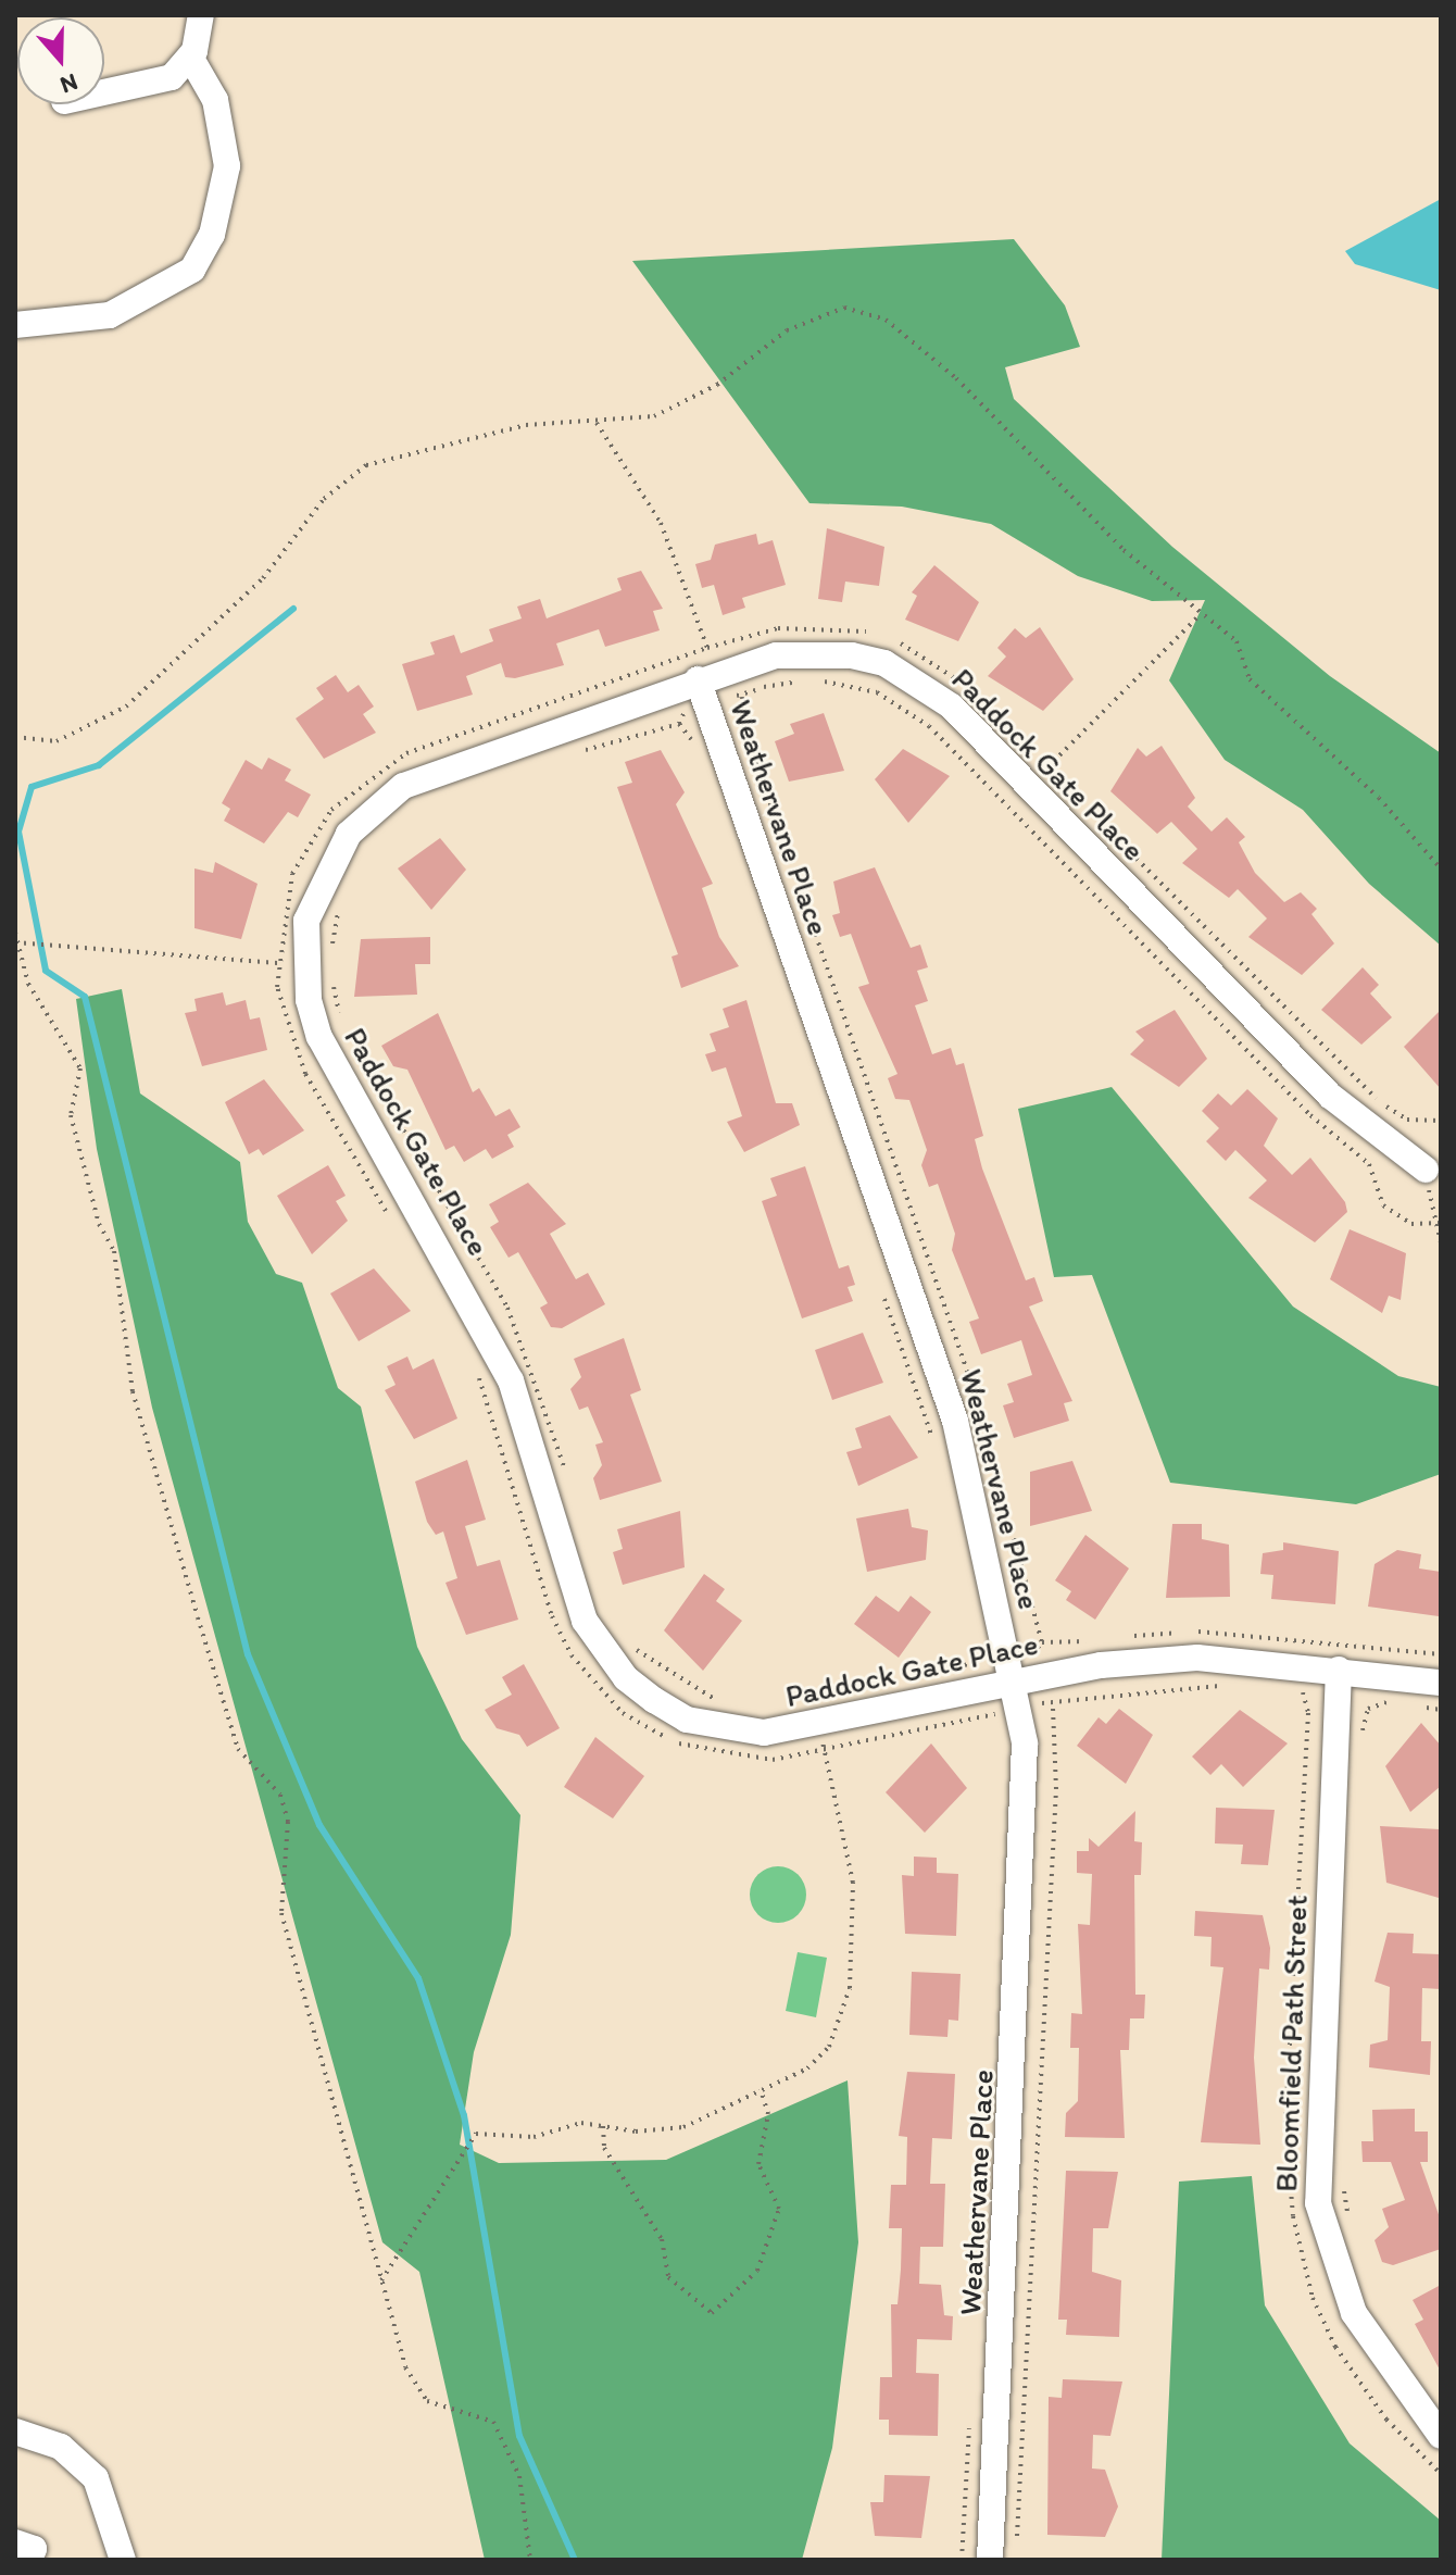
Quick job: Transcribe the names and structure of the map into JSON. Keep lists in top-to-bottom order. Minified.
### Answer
{"streets":{"street":["Paddock Gate Place","Weathervane Place","Bloomfield Path Street"]},"crossings":[["Paddock Gate Place","Weathervane Place"],["Paddock Gate Place","Bloomfield Path Street"]],"north":"bottom"}
